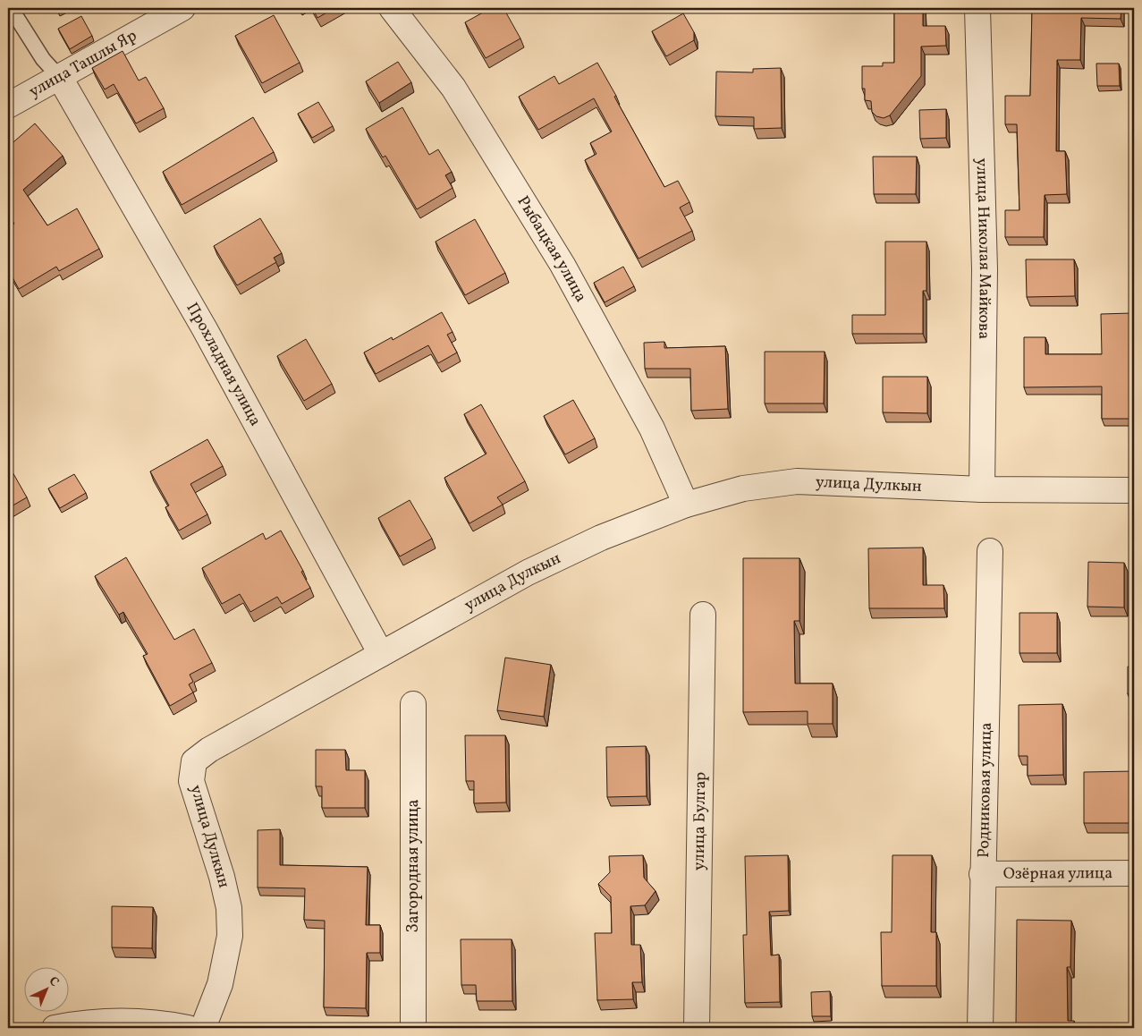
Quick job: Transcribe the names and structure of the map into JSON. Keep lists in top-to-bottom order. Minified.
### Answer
{"streets":{"street":["улица Ташлы Яр","Рыбацкая улица","улица Николая Майкова","Прохладная улица","улица Дулкын","Родниковая улица","улица Булгар","Загородная улица","Озёрная улица"]},"crossings":[["улица Ташлы Яр","Прохладная улица"],["Рыбацкая улица","улица Дулкын"],["улица Николая Майкова","улица Дулкын"],["Прохладная улица","улица Дулкын"],["Родниковая улица","Озёрная улица"]],"north":"top right"}
